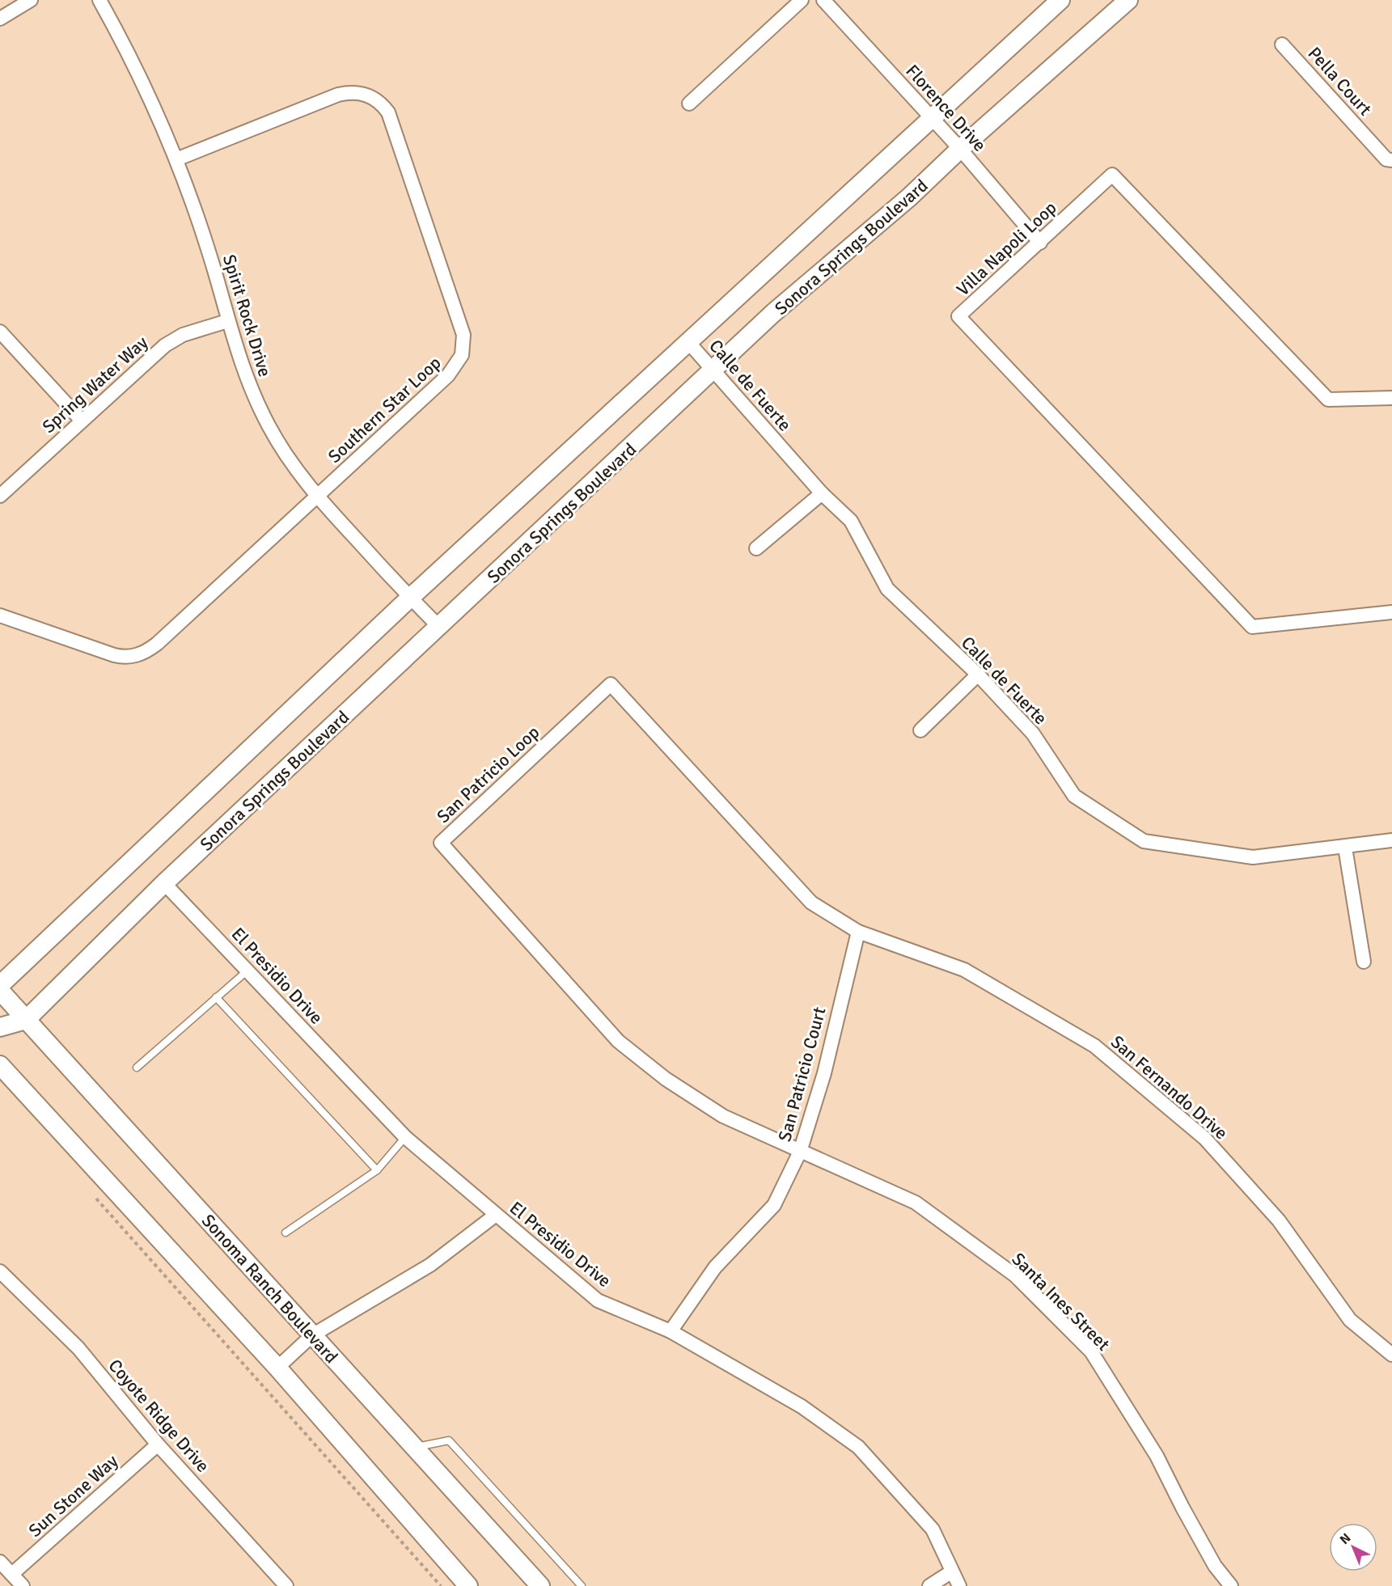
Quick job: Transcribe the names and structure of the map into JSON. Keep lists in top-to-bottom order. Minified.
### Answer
{"streets":{"street":["Pella Court","Florence Drive","Sonora Springs Boulevard","Villa Napoli Loop","Spirit Rock Drive","Spring Water Way","Calle de Fuerte","Southern Star Loop","San Patricio Loop","El Presidio Drive","San Patricio Court","San Fernando Drive","Sonoma Ranch Boulevard","Santa Ines Street","Coyote Ridge Drive","Sun Stone Way"]},"crossings":[["Florence Drive","Sonora Springs Boulevard"],["Florence Drive","Villa Napoli Loop"],["Sonora Springs Boulevard","Spirit Rock Drive"],["Sonora Springs Boulevard","Calle de Fuerte"],["Sonora Springs Boulevard","El Presidio Drive"],["Sonora Springs Boulevard","Sonoma Ranch Boulevard"],["Spirit Rock Drive","Spring Water Way"],["Spirit Rock Drive","Southern Star Loop"],["San Patricio Loop","San Patricio Court"],["San Patricio Loop","San Fernando Drive"],["San Patricio Loop","Santa Ines Street"],["El Presidio Drive","San Patricio Court"],["San Patricio Court","San Fernando Drive"],["San Patricio Court","Santa Ines Street"],["Coyote Ridge Drive","Sun Stone Way"]],"north":"top left"}
